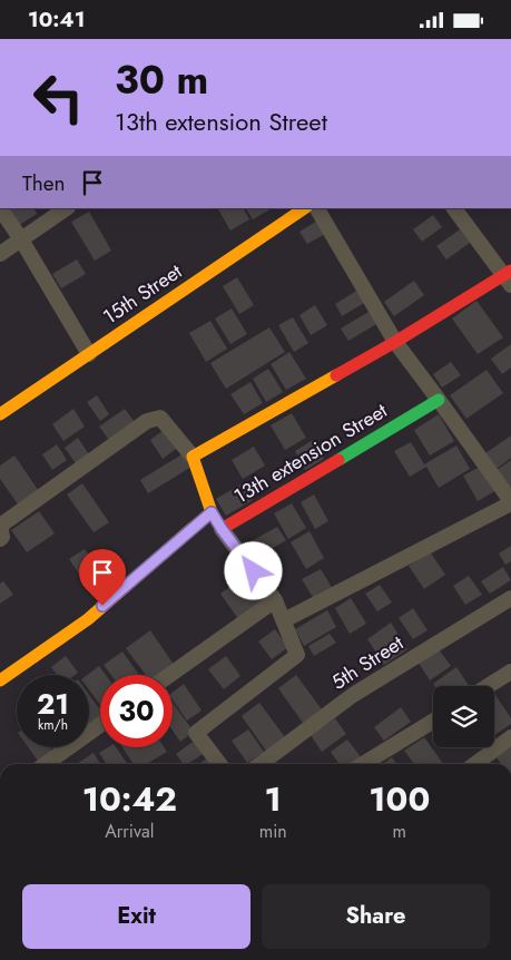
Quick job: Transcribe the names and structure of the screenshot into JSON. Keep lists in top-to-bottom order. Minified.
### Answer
{"streets":{"street":["15th Street","13th extension Street","5th Street"]},"page":{"status":"10:41","turn":["30 m","13th extension Street"],"then":"Then","speed":"21 km/h","limit":"30","eta":["10:42","Arrival","1","min","100","m"],"buttons":["Exit","Share"]}}
